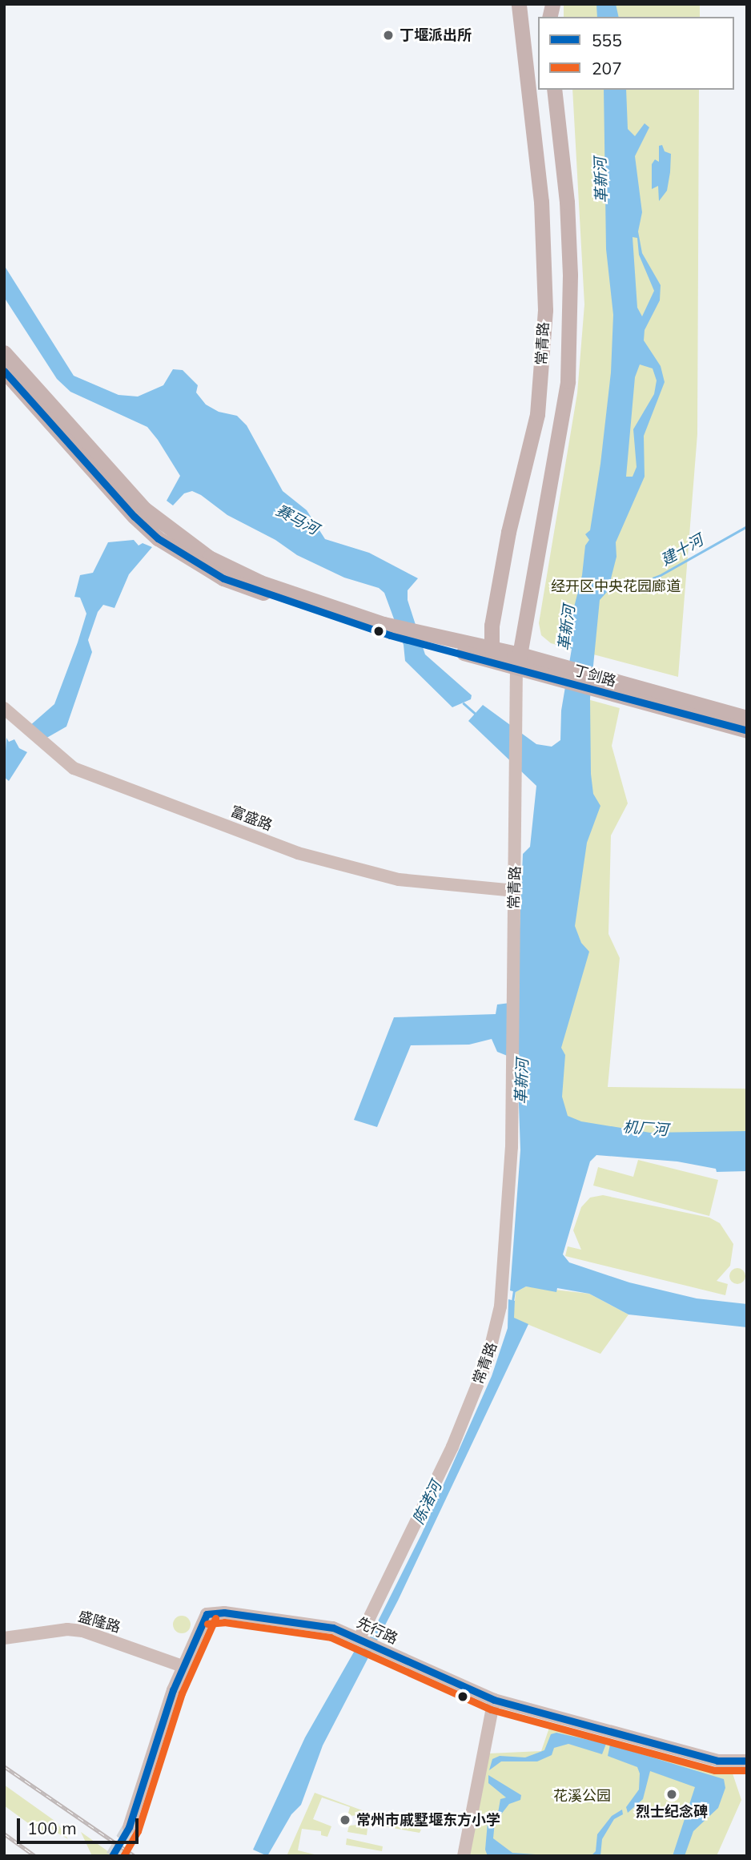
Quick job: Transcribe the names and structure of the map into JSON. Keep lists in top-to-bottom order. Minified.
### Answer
{"streets":{"main road":["常青路","丁剑路"],"street":["富盛路","盛隆路","先行路"]},"crossings":[["常青路","丁剑路"],["常青路","富盛路"],["常青路","先行路"],["盛隆路","先行路"]],"water":["革新河","赛马河","建十河","机厂河","陈渚河"],"parks":["经开区中央花园廊道","花溪公园"],"places":["丁堰派出所","烈士纪念碑","常州市戚墅堰东方小学"],"lines":["transit line 555","transit line 207"],"legend":["555","207"],"scale_bar":"100 m"}
